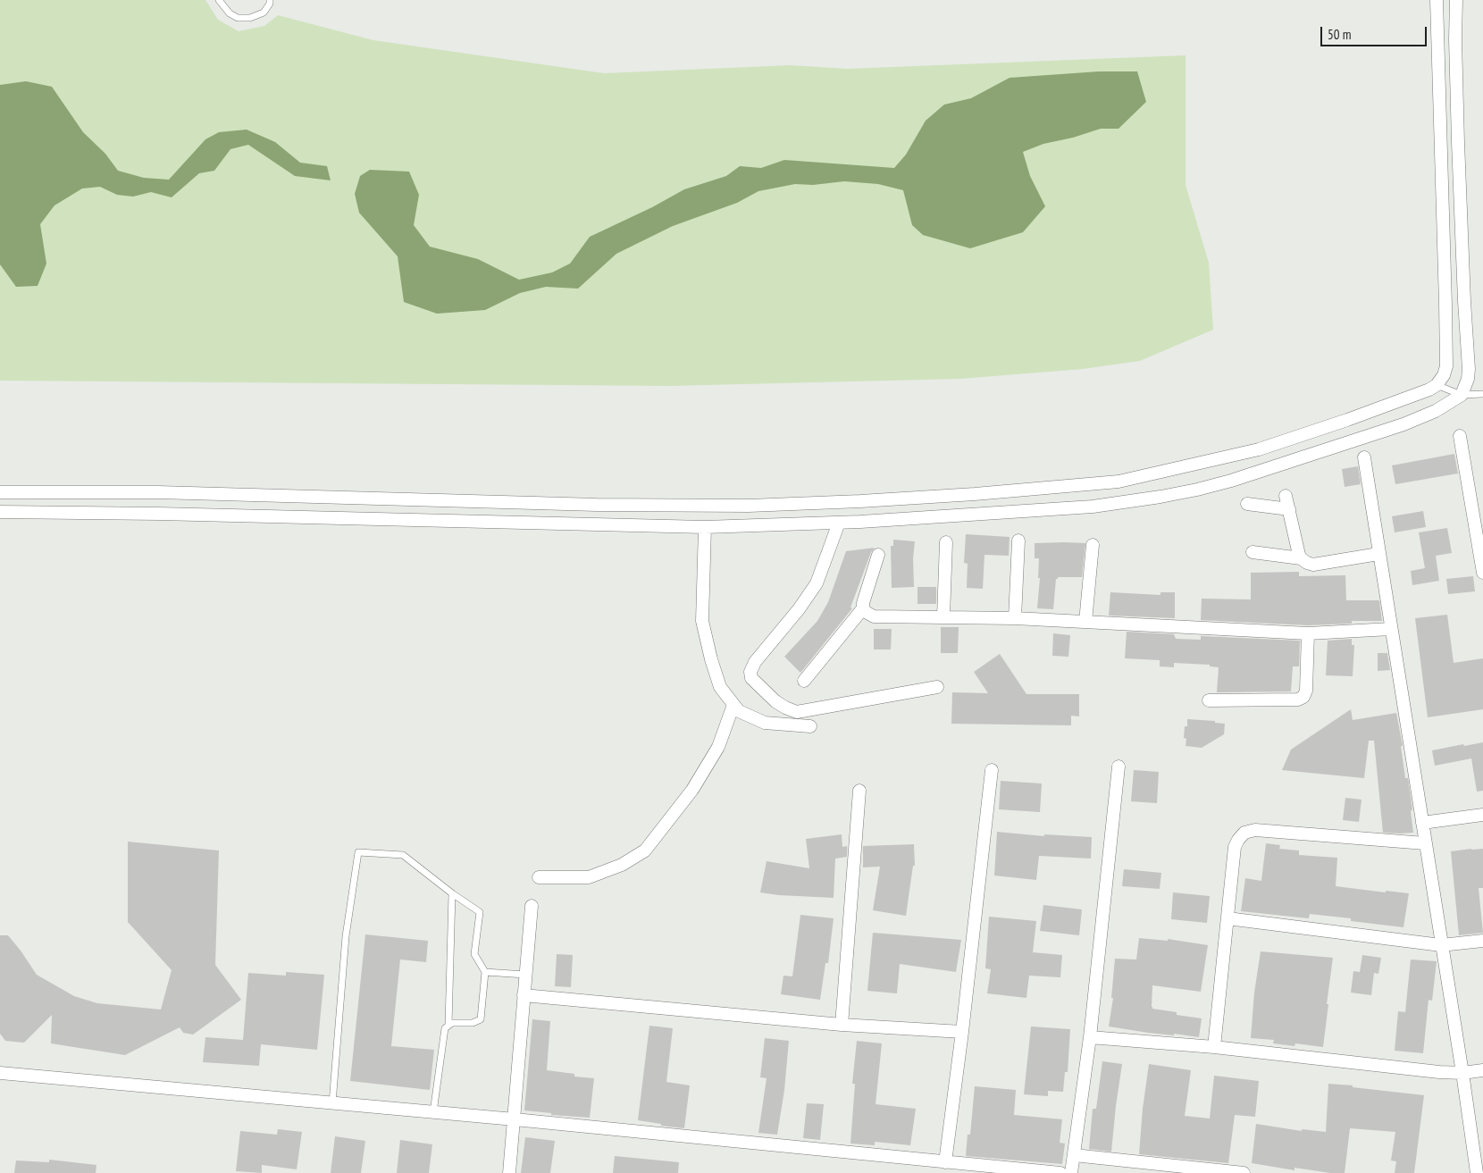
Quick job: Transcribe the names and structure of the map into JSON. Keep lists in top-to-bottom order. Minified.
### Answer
{"scale_bar":"50 m"}
